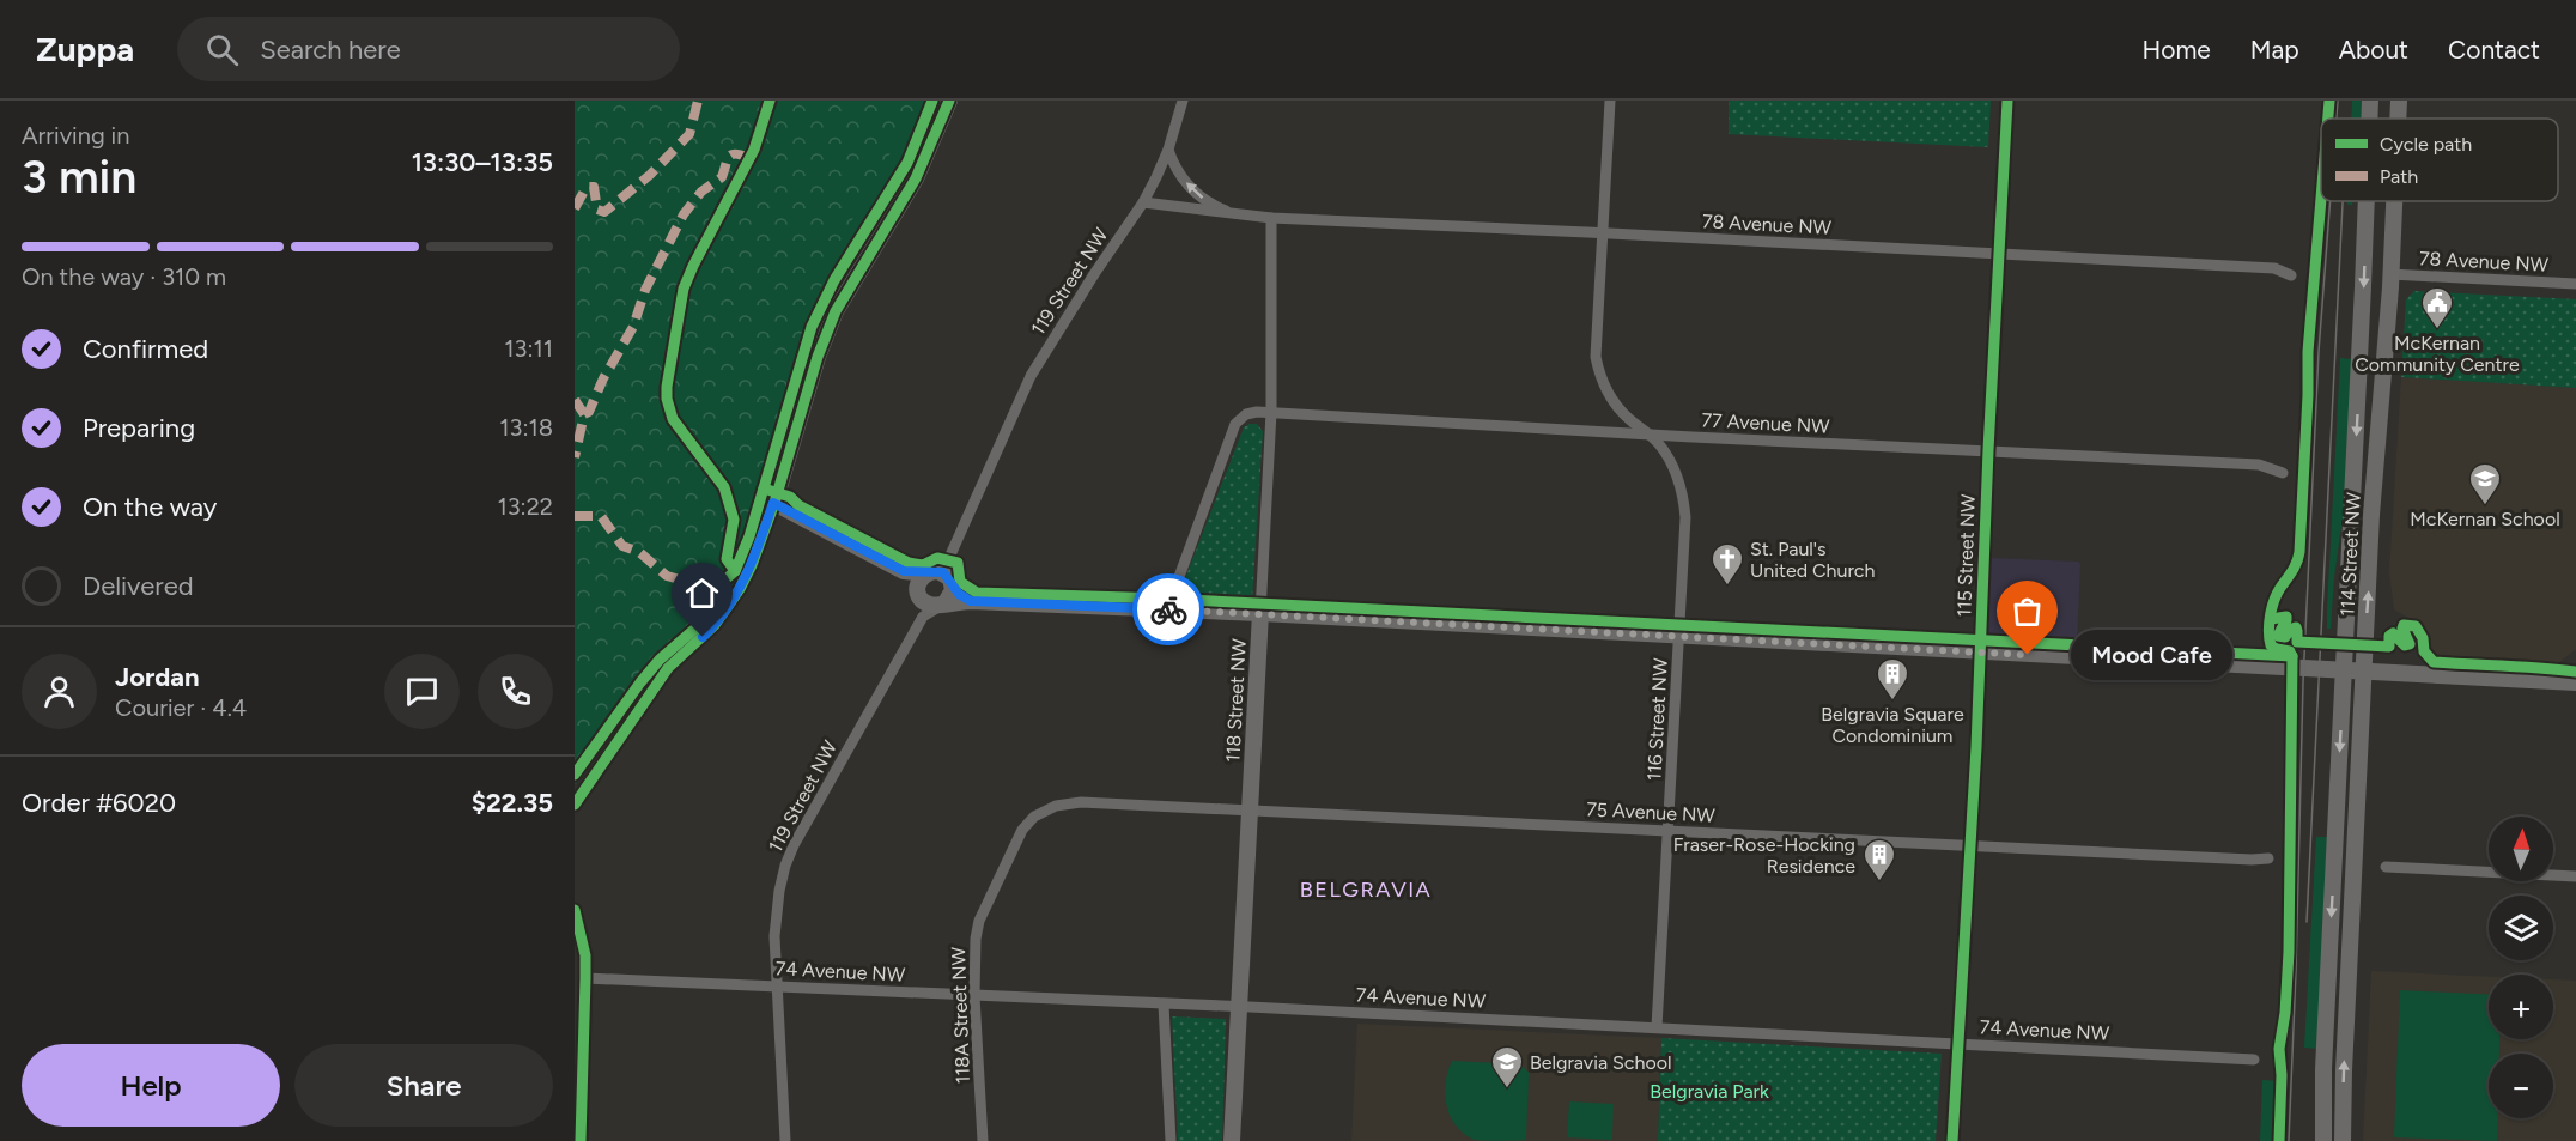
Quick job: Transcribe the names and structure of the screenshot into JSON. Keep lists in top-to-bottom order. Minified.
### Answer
{"streets":{"street":["78 Avenue NW","119 Street NW","77 Avenue NW","114 Street NW","115 Street NW","118 Street NW","116 Street NW","75 Avenue NW","74 Avenue NW","118A Street NW"]},"crossings":[["78 Avenue NW","119 Street NW"],["78 Avenue NW","114 Street NW"],["78 Avenue NW","115 Street NW"],["78 Avenue NW","118 Street NW"],["78 Avenue NW","116 Street NW"],["119 Street NW","74 Avenue NW"],["77 Avenue NW","115 Street NW"],["77 Avenue NW","118 Street NW"],["77 Avenue NW","116 Street NW"],["115 Street NW","75 Avenue NW"],["115 Street NW","74 Avenue NW"],["118 Street NW","75 Avenue NW"],["118 Street NW","74 Avenue NW"],["116 Street NW","75 Avenue NW"],["116 Street NW","74 Avenue NW"],["75 Avenue NW","118A Street NW"],["74 Avenue NW","118A Street NW"]],"districts":["BELGRAVIA"],"parks":["Belgravia Park"],"places":{"public building":["McKernan Community Centre"],"school or university":["McKernan School","Belgravia School"],"church":["St. Paul's United Church"],"other":["Mood Cafe"],"building":["Belgravia Square Condominium","Fraser-Rose-Hocking Residence"]},"legend":["Cycle path","Path"],"north":"top","page":{"header":"Zuppa","search":"Search here","nav":["Home","Map","About","Contact"],"heading":["3 min","Arriving in","13:30–13:35"],"panel":["Jordan","Courier · 4.4","Order #6020","$22.35"],"bar":"On the way · 310 m","list":[["Confirmed","13:11"],["Preparing","13:18"],["On the way","13:22"],"Delivered"],"bubble":"Mood Cafe","map_buttons":["+","−"],"buttons":["Help","Share"]}}
